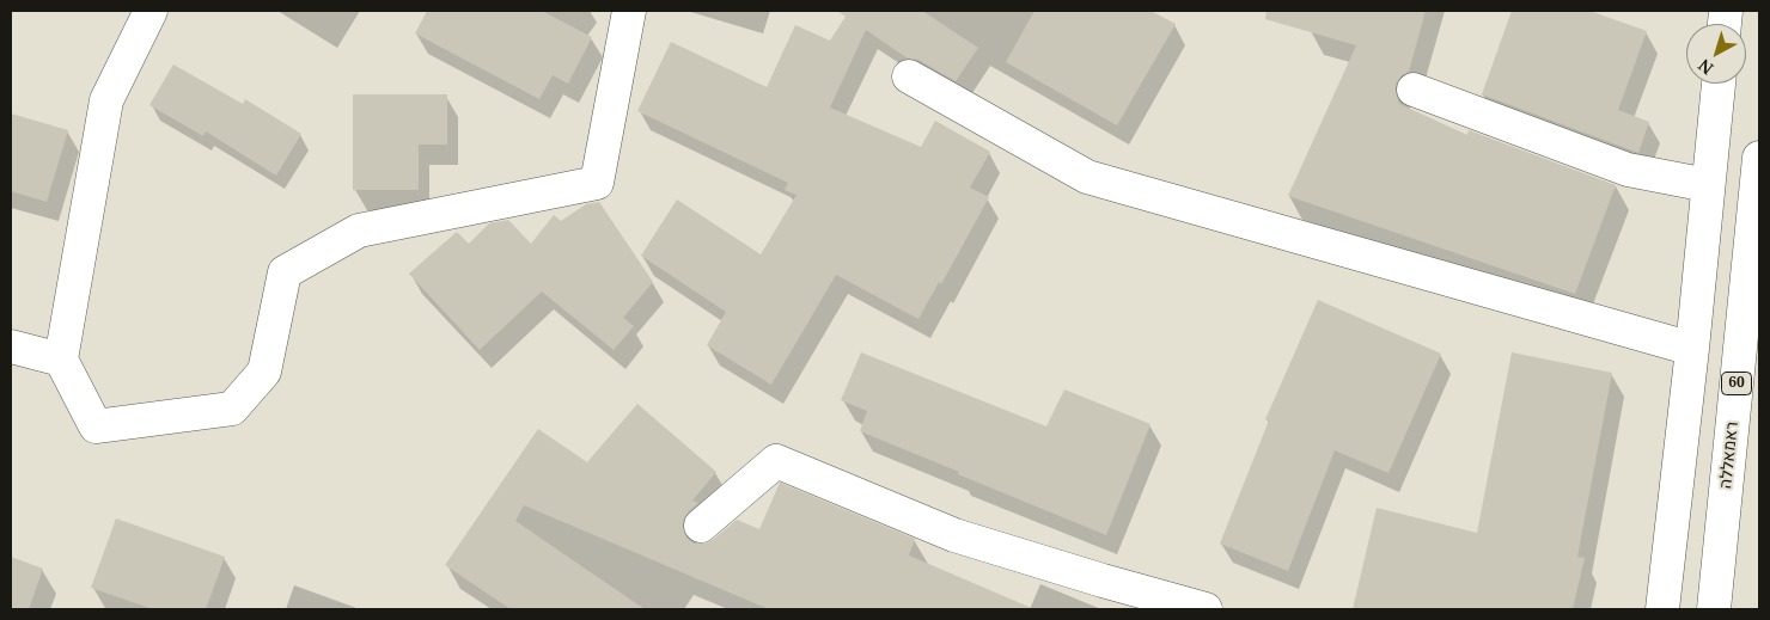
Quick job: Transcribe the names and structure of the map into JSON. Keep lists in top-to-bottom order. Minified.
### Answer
{"streets":{"main road":["60","ראמאללה"]},"north":"bottom left"}
